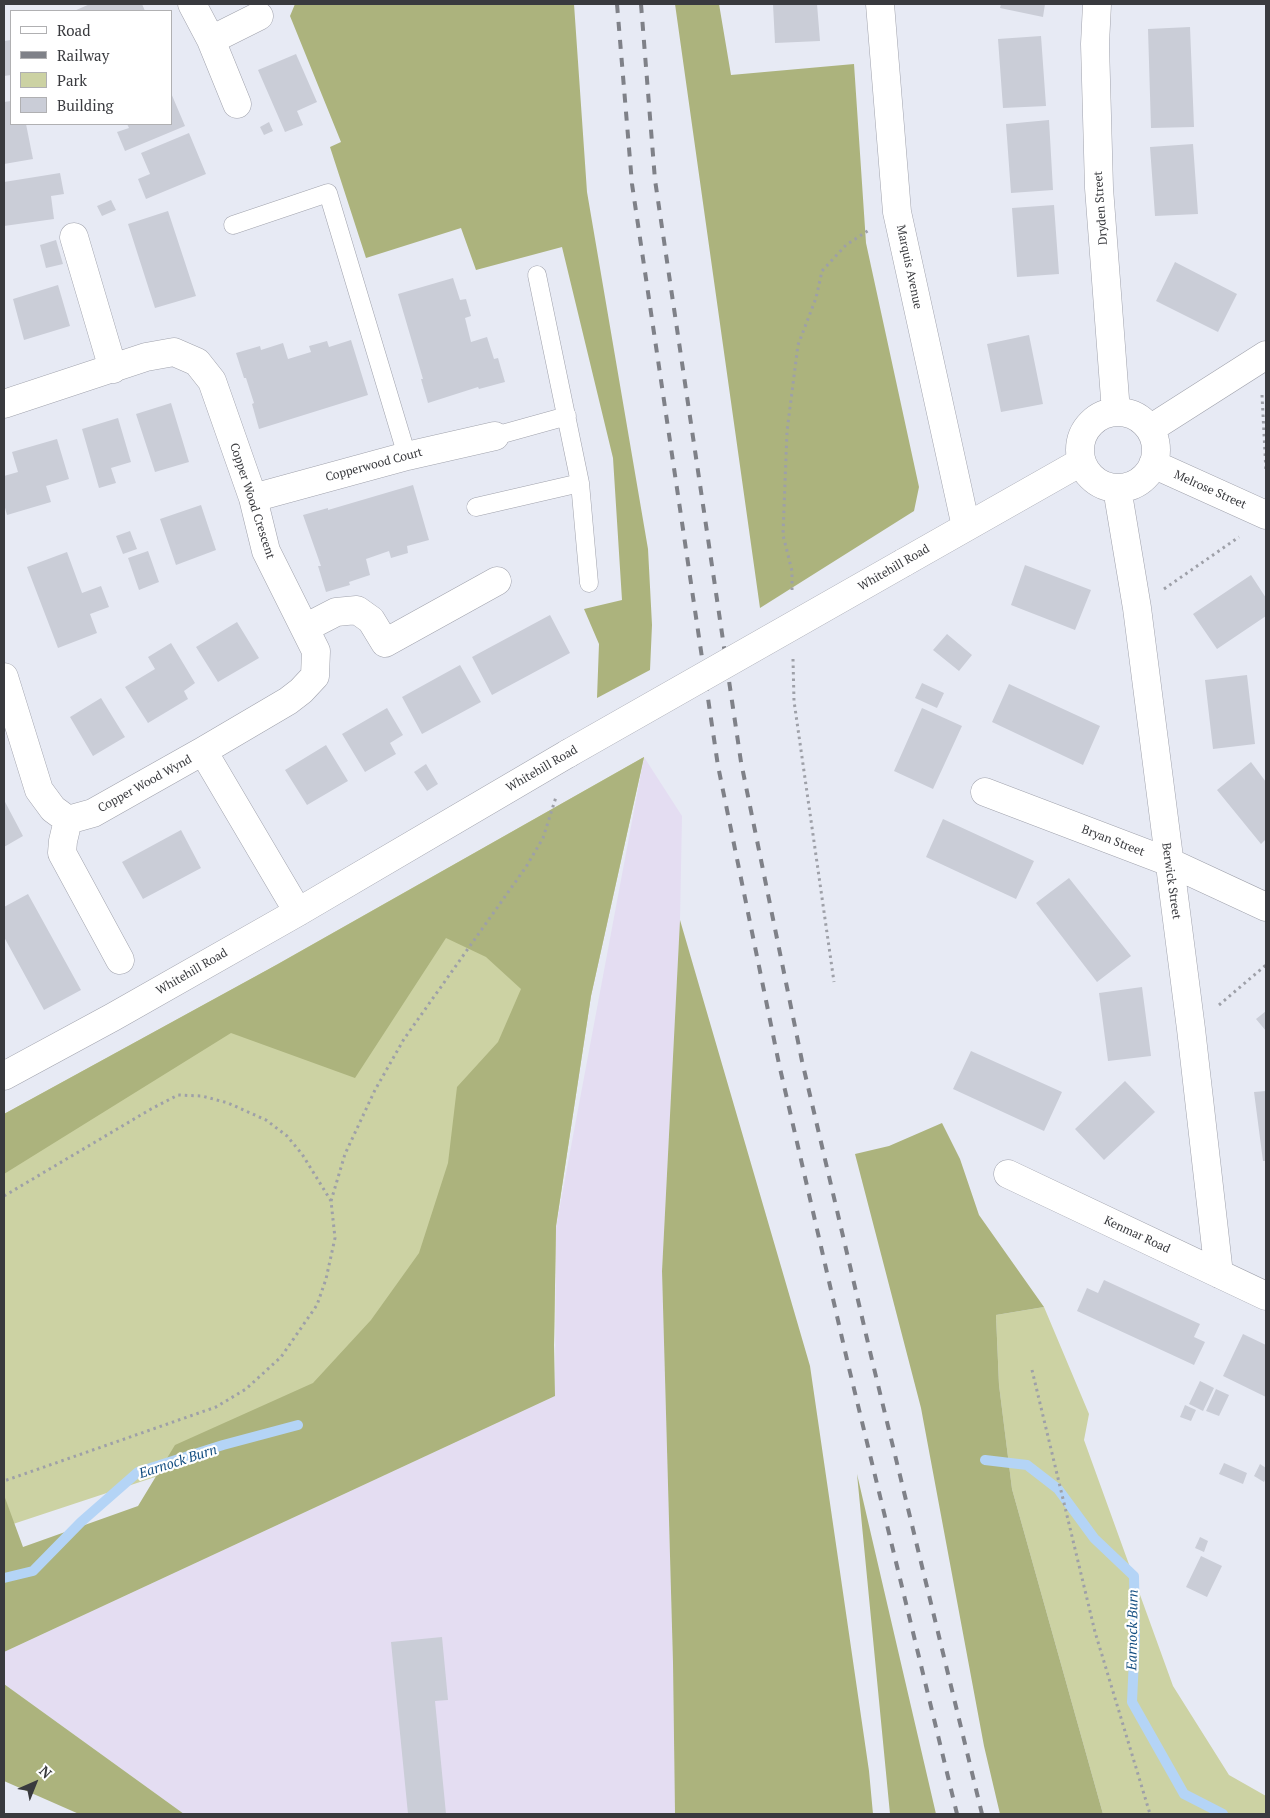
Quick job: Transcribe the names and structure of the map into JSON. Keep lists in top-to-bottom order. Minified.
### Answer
{"streets":{"street":["Dryden Street","Marquis Avenue","Copperwood Court","Melrose Street","Copper Wood Crescent","Whitehill Road","Copper Wood Wynd","Bryan Street","Berwick Street","Kenmar Road"]},"crossings":[["Dryden Street","Melrose Street"],["Dryden Street","Whitehill Road"],["Dryden Street","Berwick Street"],["Marquis Avenue","Whitehill Road"],["Copperwood Court","Copper Wood Crescent"],["Melrose Street","Whitehill Road"],["Melrose Street","Berwick Street"],["Copper Wood Crescent","Copper Wood Wynd"],["Whitehill Road","Berwick Street"],["Bryan Street","Berwick Street"],["Berwick Street","Kenmar Road"]],"water":["Earnock Burn"],"legend":["Road","Railway","Park","Building"],"north":"top right"}
